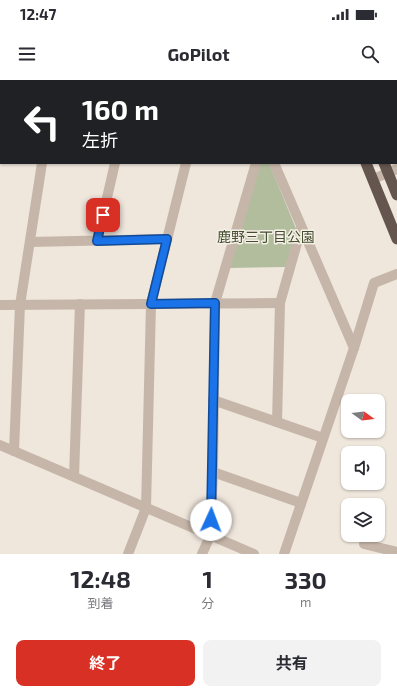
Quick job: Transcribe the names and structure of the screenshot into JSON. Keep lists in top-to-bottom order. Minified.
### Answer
{"parks":["鹿野三丁目公園"],"north":"right","page":{"status":"12:47","header":"GoPilot","turn":["160 m","左折"],"eta":["12:48","到着","1","分","330","m"],"buttons":["終了","共有"]}}
